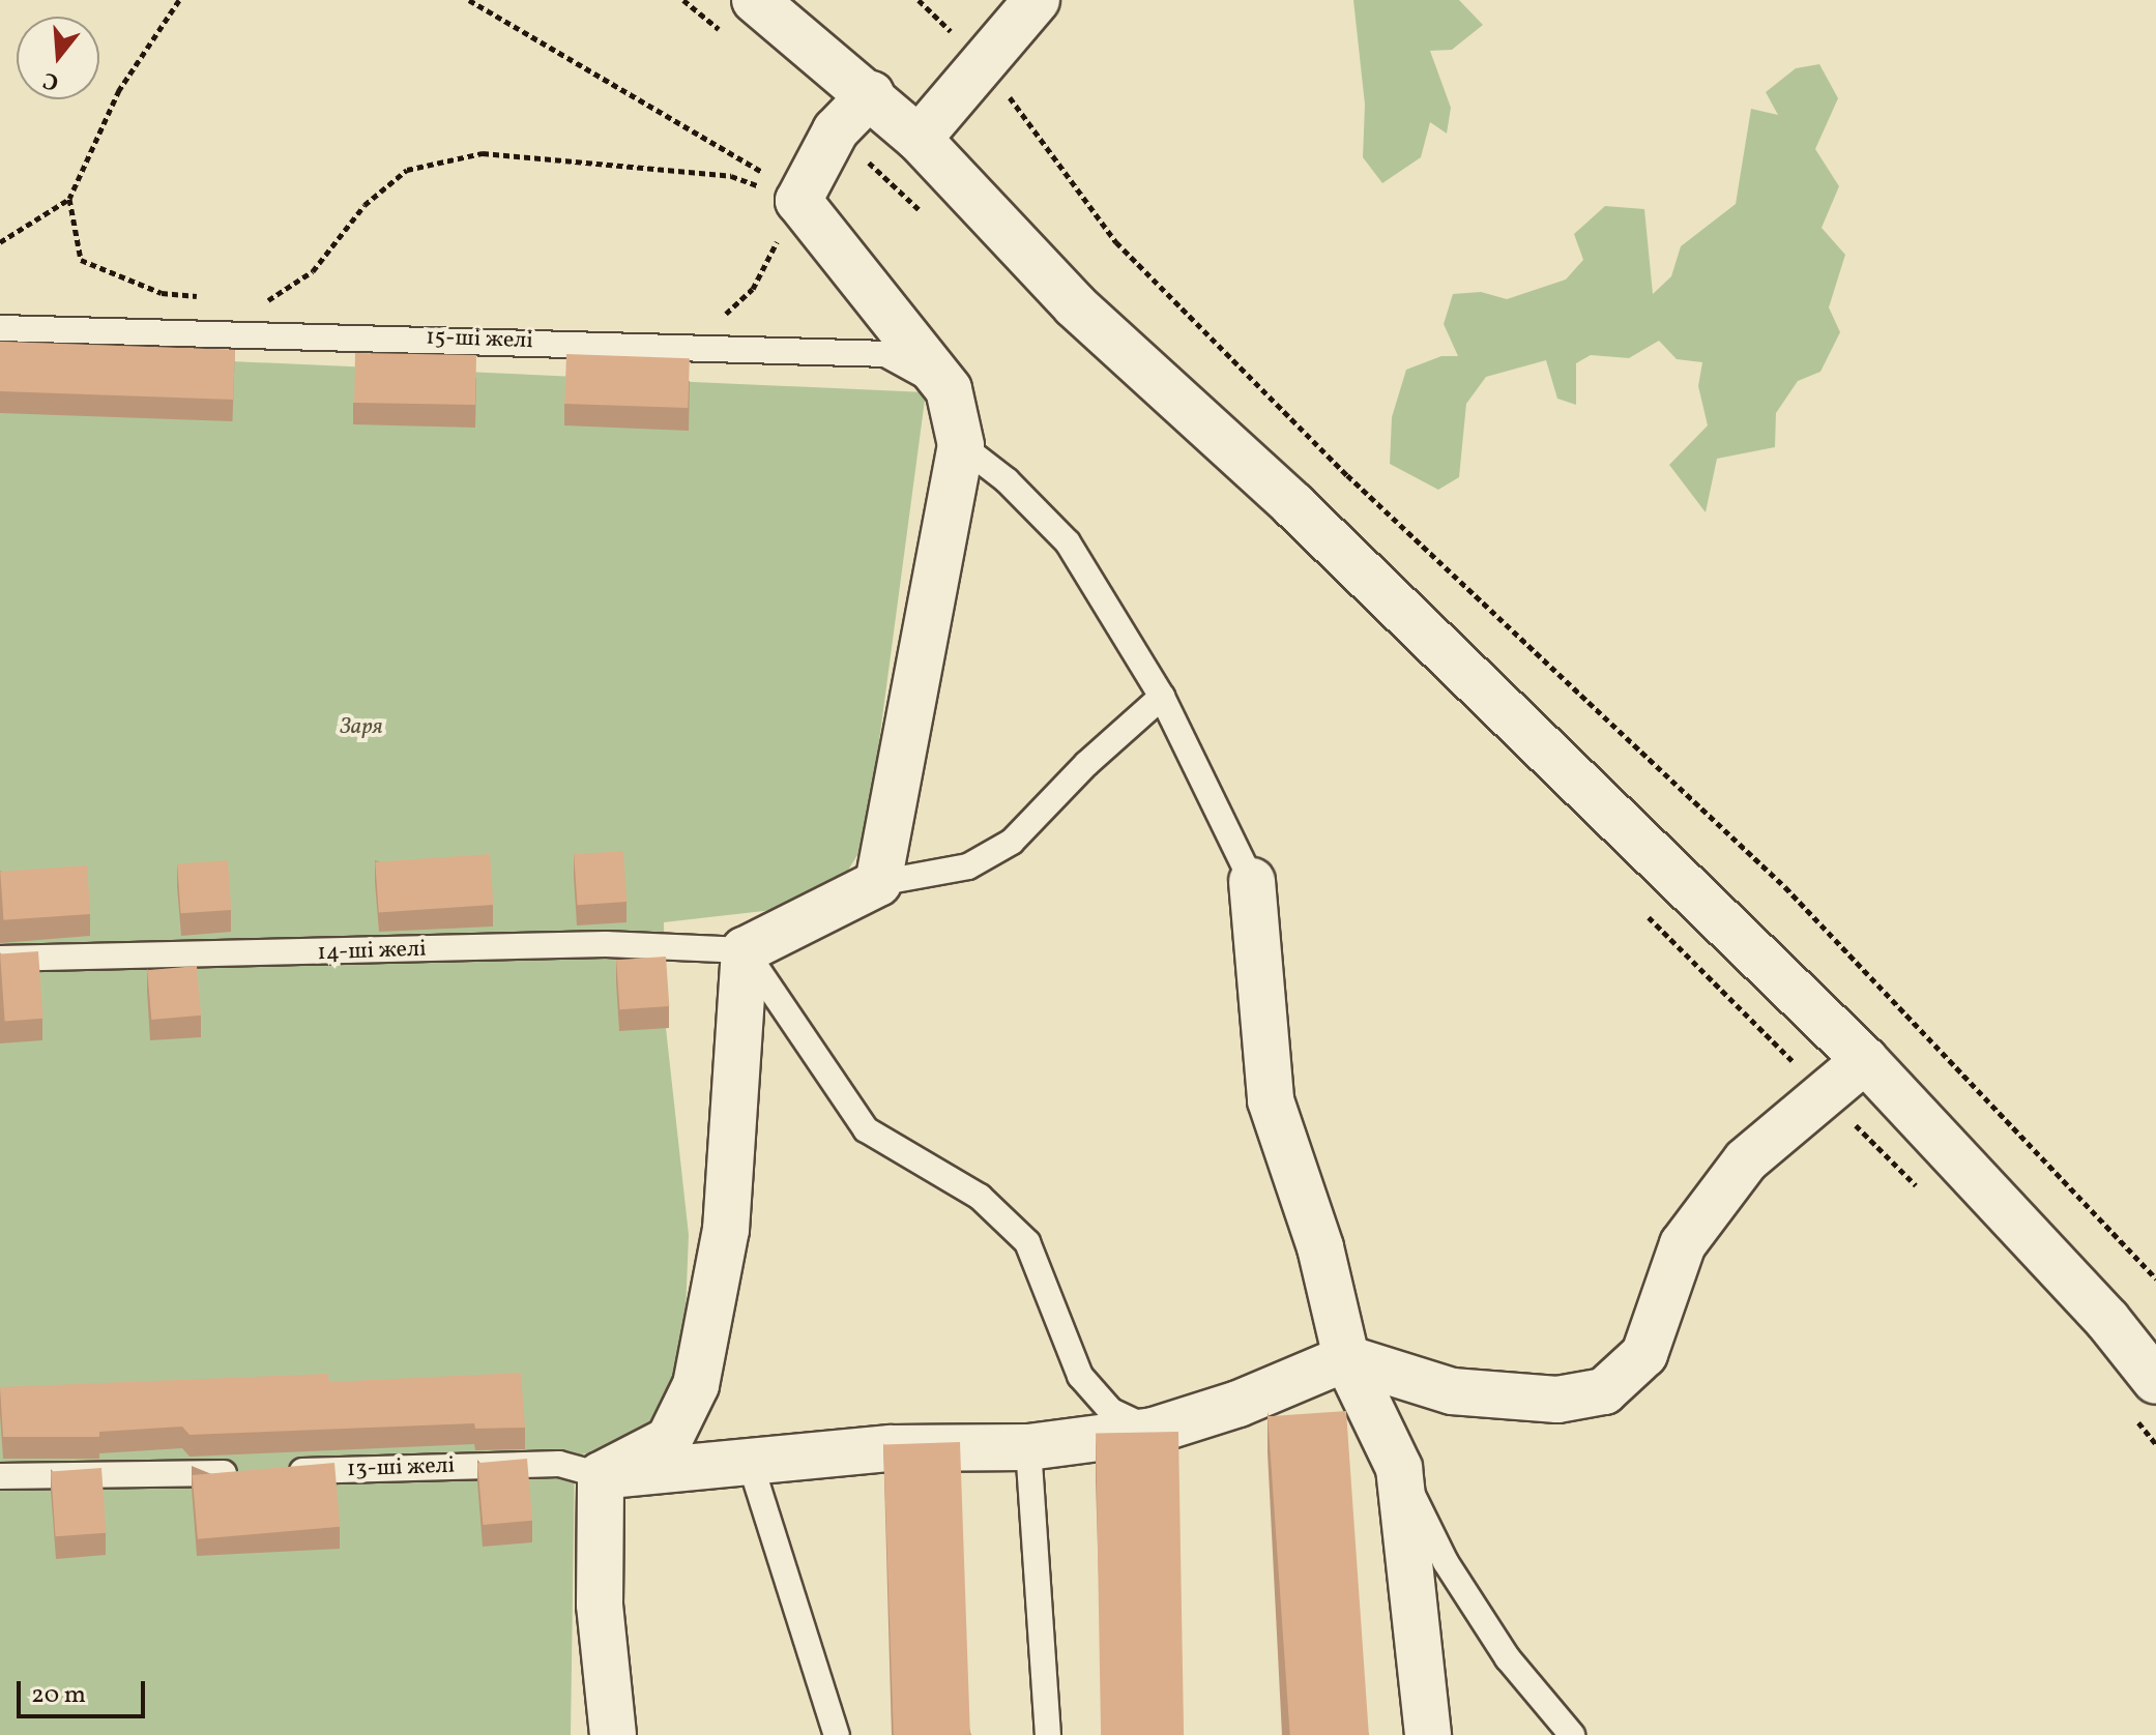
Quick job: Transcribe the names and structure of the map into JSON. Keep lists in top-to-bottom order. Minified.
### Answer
{"streets":{"lane":["15-ші желі","14-ші желі","13-ші желі"]},"parks":["Заря"],"scale_bar":"20 m","north":"bottom"}
